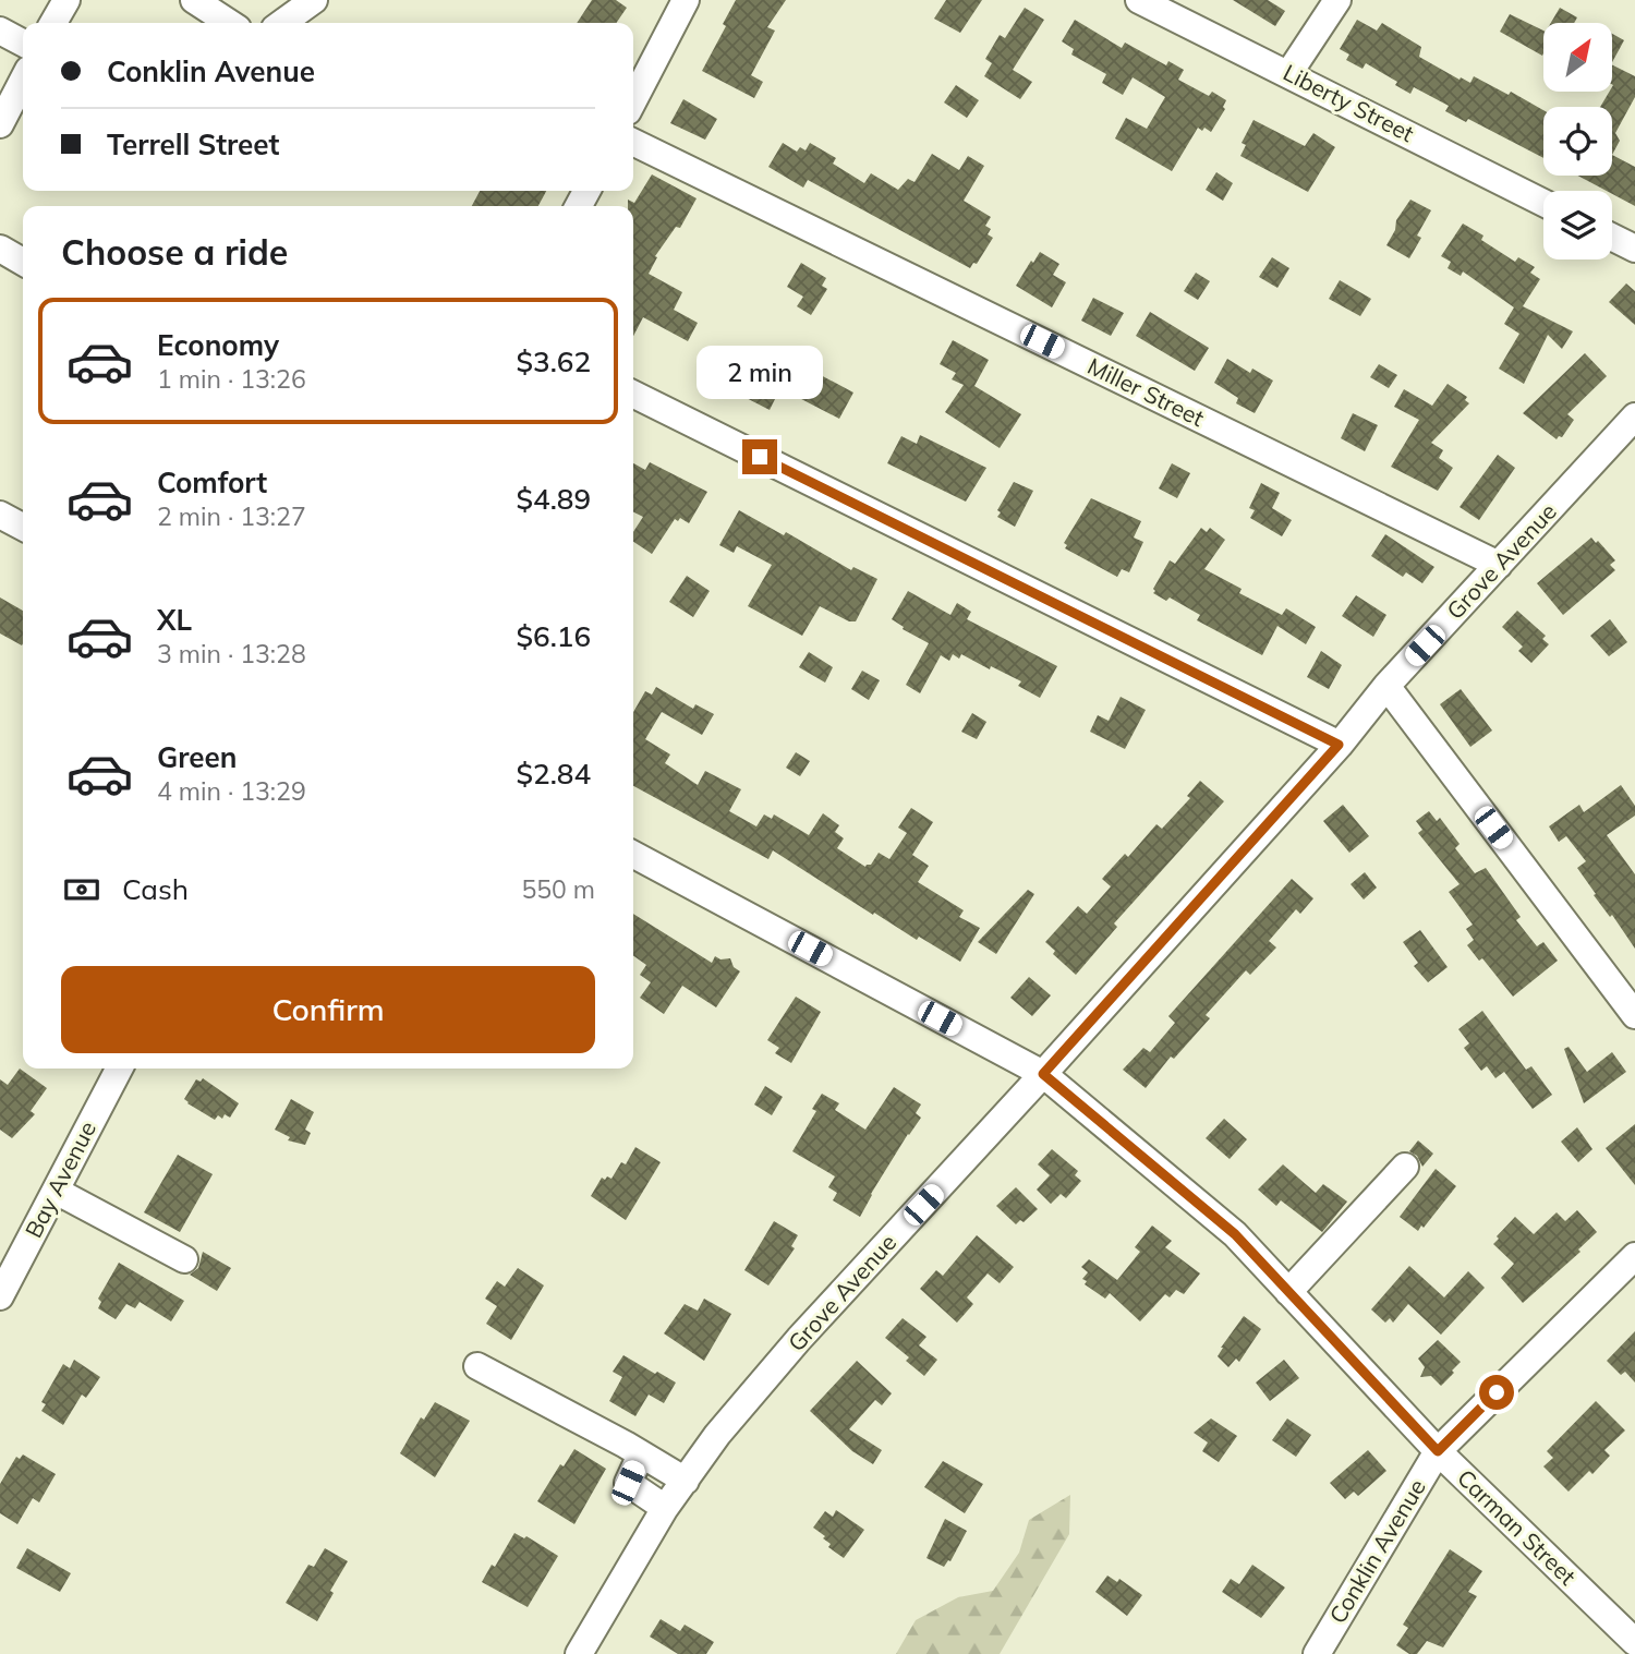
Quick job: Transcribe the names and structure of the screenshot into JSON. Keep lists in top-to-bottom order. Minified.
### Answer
{"streets":{"street":["Liberty Street","Miller Street","Grove Avenue","Bay Avenue","Carman Street","Conklin Avenue"]},"crossings":[["Miller Street","Grove Avenue"],["Grove Avenue","Carman Street"],["Carman Street","Conklin Avenue"]],"north":"top right","page":{"banner":["Conklin Avenue","Terrell Street"],"heading":"Choose a ride","list":[{"name":"Economy","note":"1 min · 13:26","value":"$3.62"},{"name":"Comfort","note":"2 min · 13:27","value":"$4.89"},{"name":"XL","note":"3 min · 13:28","value":"$6.16"},{"name":"Green","note":"4 min · 13:29","value":"$2.84"}],"bubble":"2 min","pay":["Cash","550 m"],"buttons":"Confirm"}}
